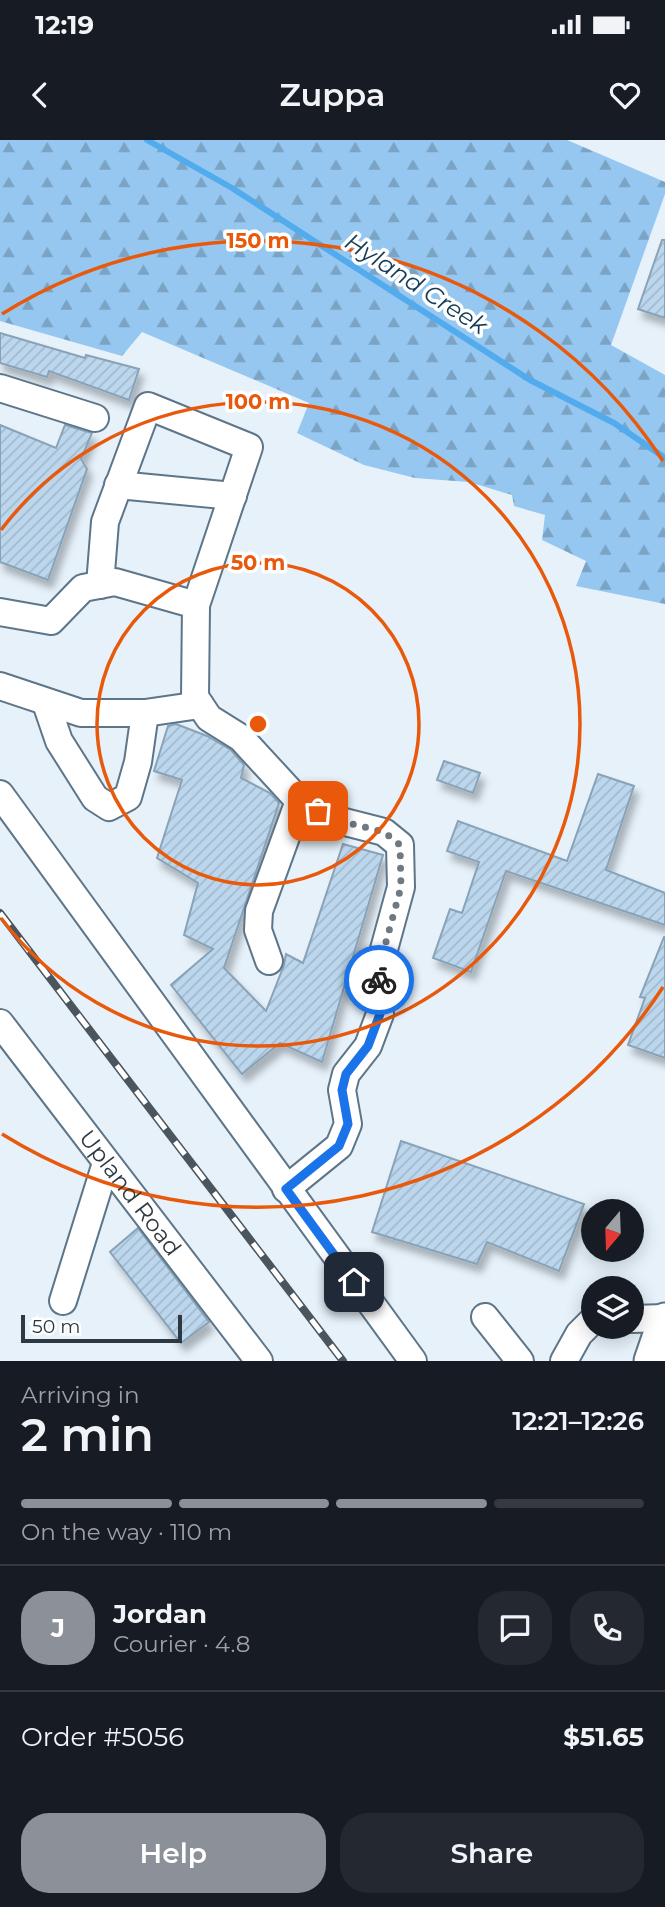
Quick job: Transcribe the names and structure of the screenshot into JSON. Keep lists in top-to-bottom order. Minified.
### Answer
{"streets":{"street":["Upland Road"]},"water":["Hyland Creek"],"scale_bar":"50 m","north":"bottom","page":{"status":"12:19","header":"Zuppa","scale":"50 m","heading":["2 min","Arriving in","12:21–12:26"],"panel":["Jordan","Courier · 4.8","Order #5056","$51.65"],"bar":"On the way · 110 m","round":"J","buttons":["Help","Share"]},"rings":["150 m","100 m","50 m"]}
